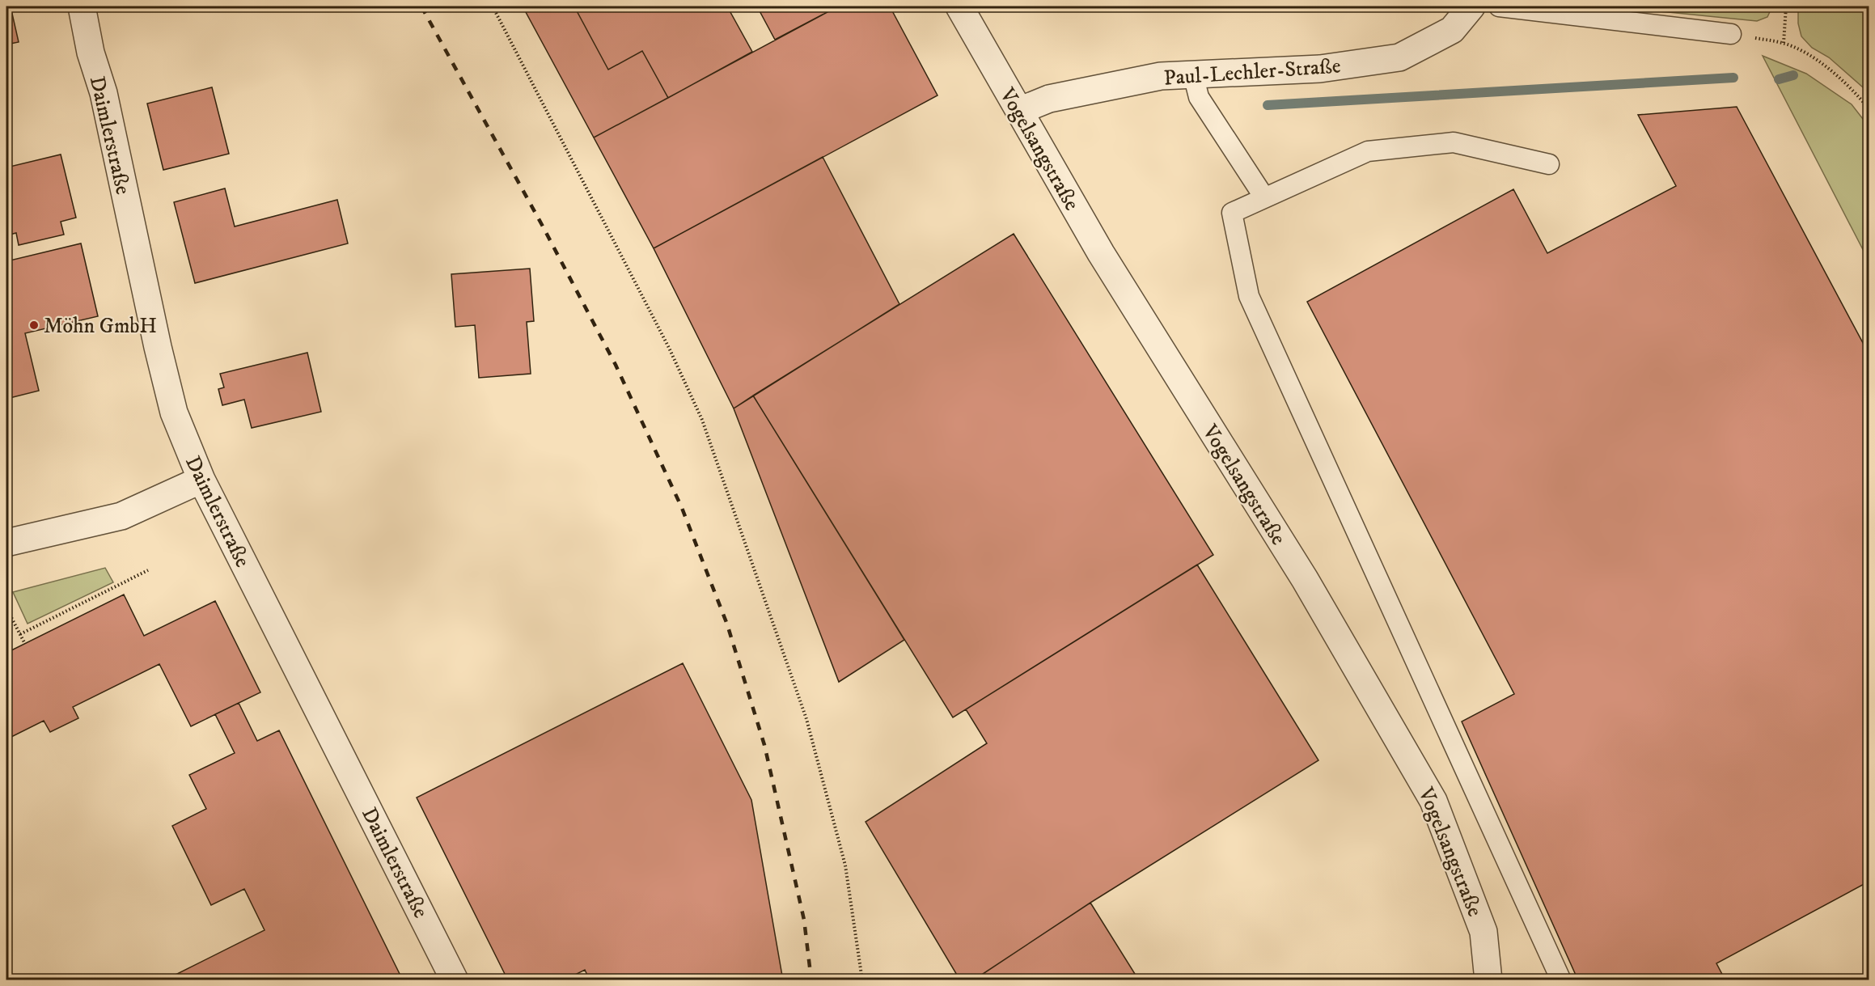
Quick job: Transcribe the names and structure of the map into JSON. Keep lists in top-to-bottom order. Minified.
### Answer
{"streets":{"street":["Paul-Lechler-Straße","Daimlerstraße","Vogelsangstraße"]},"crossings":[["Paul-Lechler-Straße","Vogelsangstraße"]],"places":["Möhn GmbH"]}
